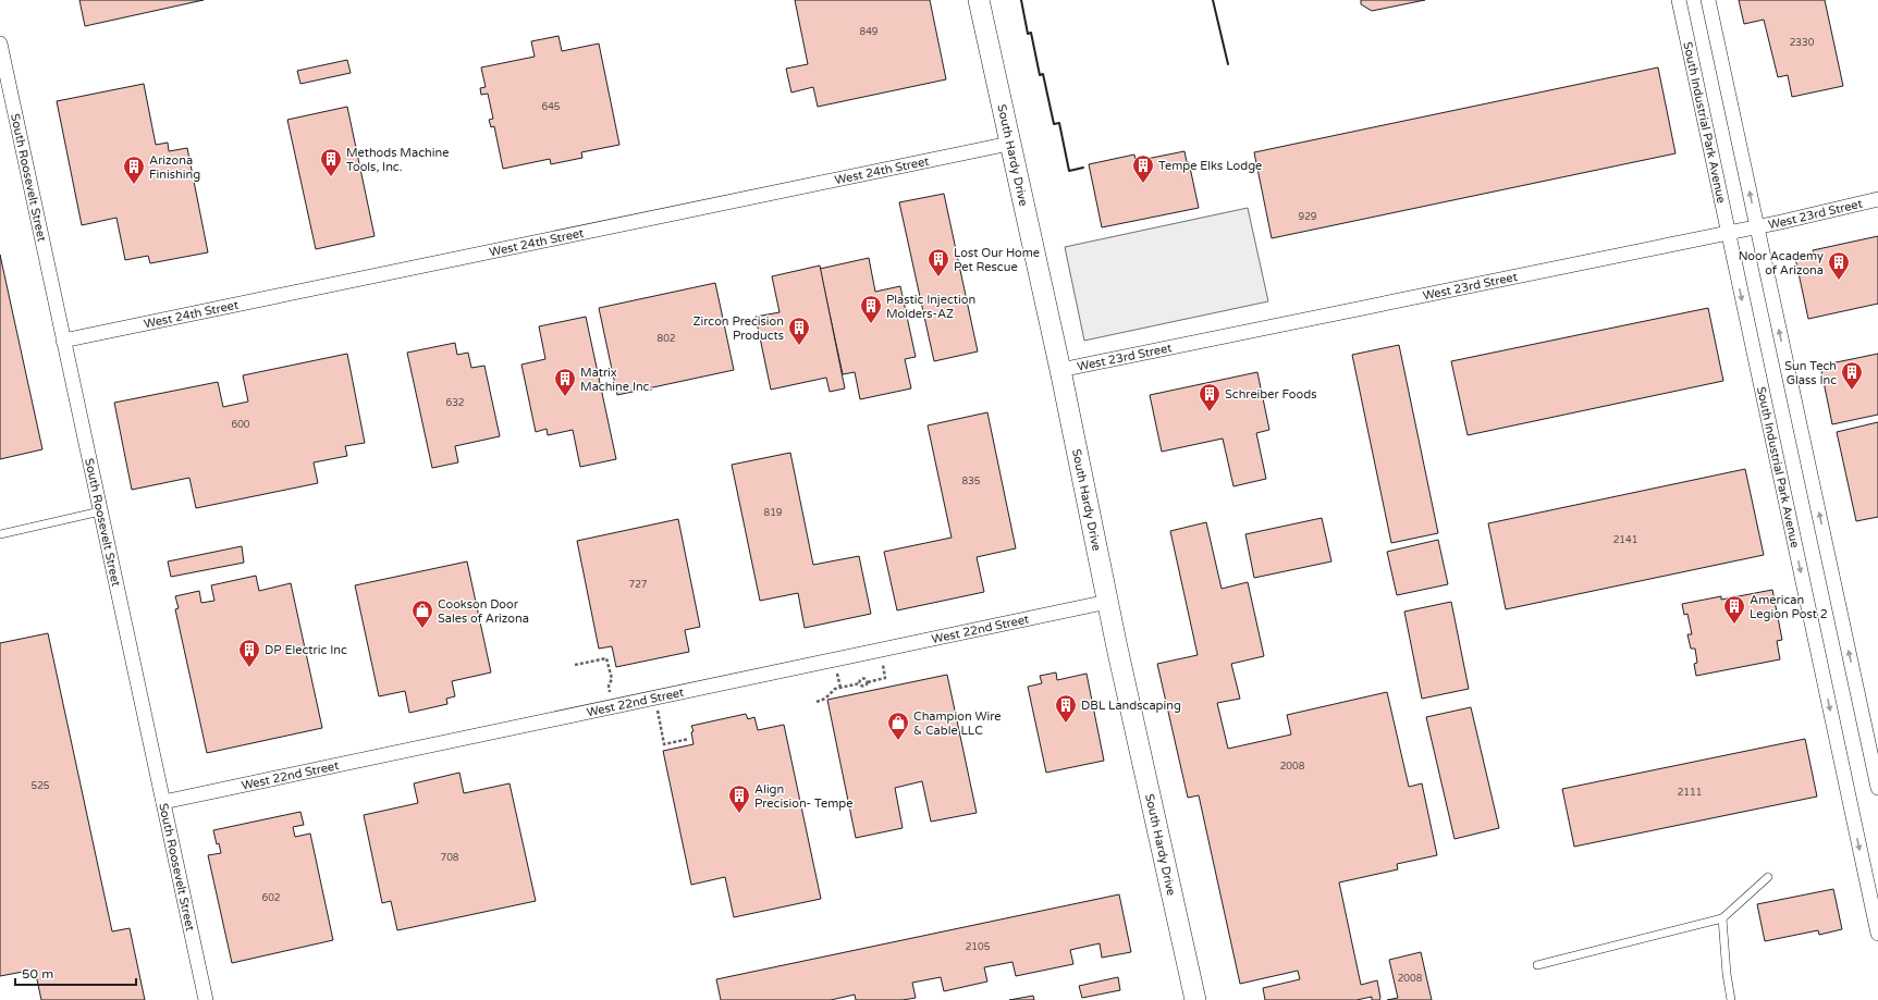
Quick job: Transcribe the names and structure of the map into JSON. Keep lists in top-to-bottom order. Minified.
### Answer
{"streets":{"street":["South Industrial Park Avenue","South Hardy Drive","West 24th Street","South Roosevelt Street","West 23rd Street","West 22nd Street"]},"crossings":[["South Industrial Park Avenue","West 23rd Street"],["South Hardy Drive","West 24th Street"],["South Hardy Drive","West 23rd Street"],["South Hardy Drive","West 22nd Street"],["West 24th Street","South Roosevelt Street"],["South Roosevelt Street","West 22nd Street"]],"places":{"building":["Methods Machine Tools, Inc.","Tempe Elks Lodge","Arizona Finishing","Lost Our Home Pet Rescue","Noor Academy of Arizona","Plastic Injection Molders-AZ","Zircon Precision Products","Sun Tech Glass Inc","Matrix Machine Inc.","Schreiber Foods","American Legion Post 2","DP Electric Inc","DBL Landscaping","Align Precision- Tempe"],"shop":["Cookson Door Sales of Arizona","Champion Wire & Cable LLC"]},"house_numbers":["849","2330","645","929","802","632","600","835","819","2141","727","2008","525","2111","708","602","2105","2008"],"scale_bar":"50 m"}
